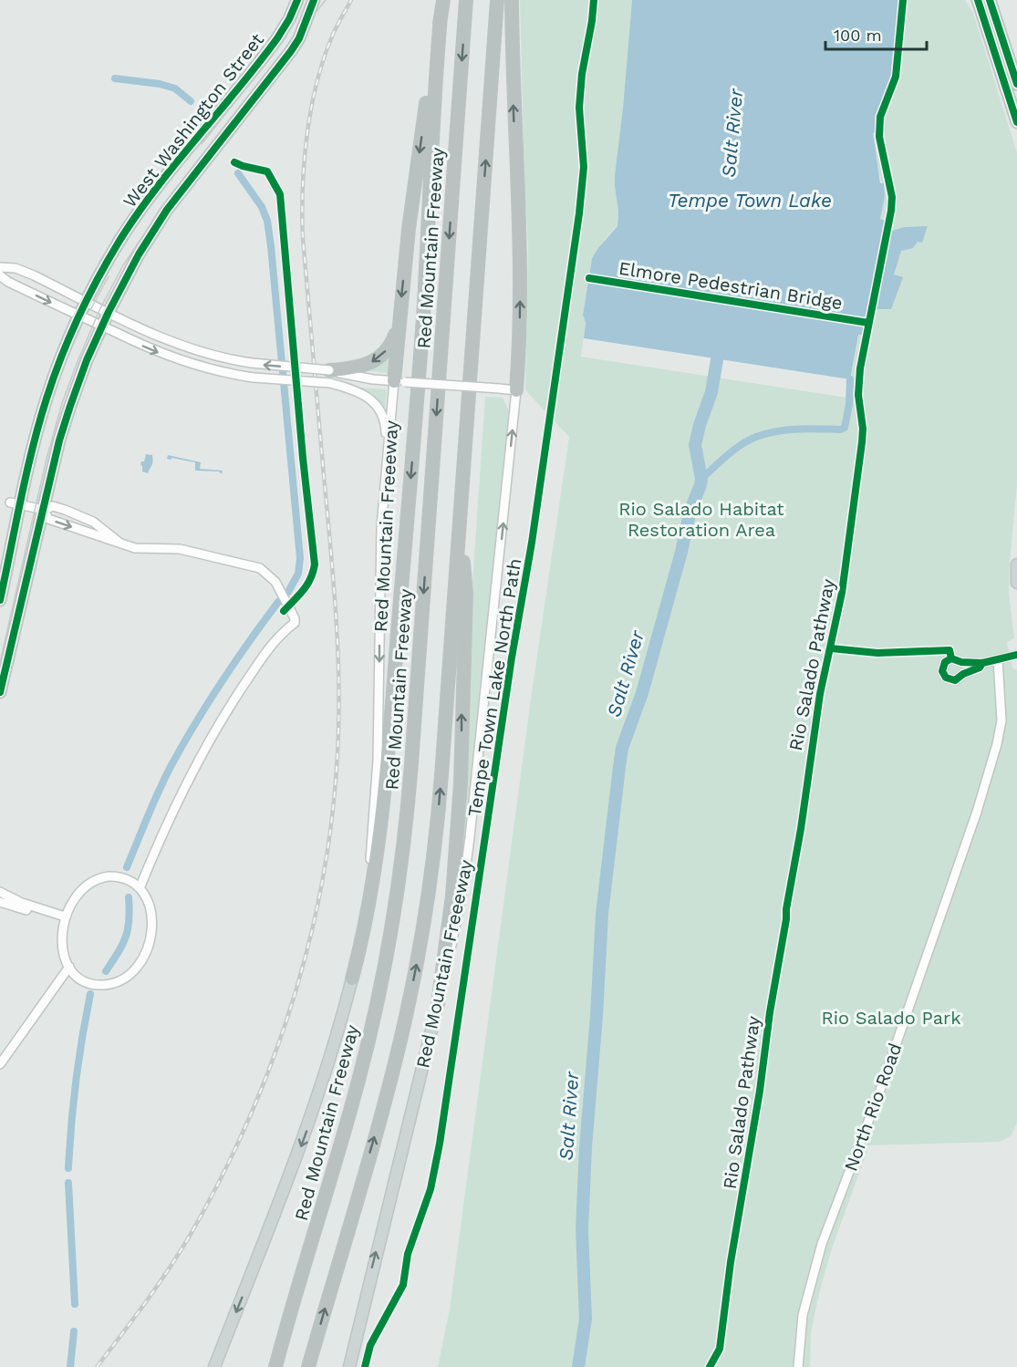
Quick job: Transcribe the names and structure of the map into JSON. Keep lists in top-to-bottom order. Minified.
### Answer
{"streets":{"highway":["Red Mountain Freeway"],"main road":["West Washington Street","Red Mountain Freeeway"],"street":["North Rio Road"],"cycle path":["Elmore Pedestrian Bridge","Rio Salado Pathway","Tempe Town Lake North Path"]},"water":["Salt River","Tempe Town Lake"],"parks":["Rio Salado Habitat Restoration Area","Rio Salado Park"],"scale_bar":"100 m"}
